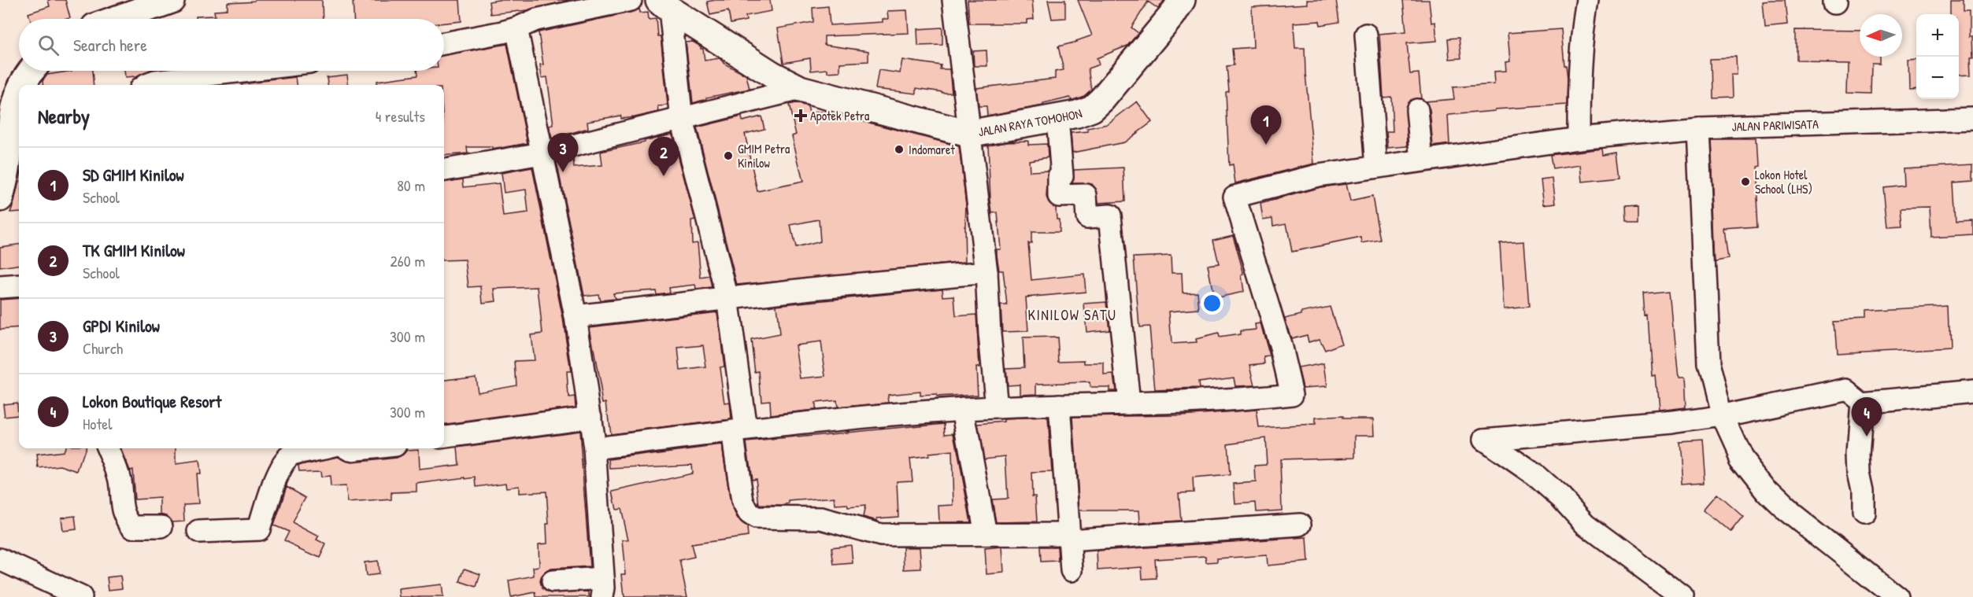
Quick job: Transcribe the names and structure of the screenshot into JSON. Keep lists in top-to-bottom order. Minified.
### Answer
{"streets":{"highway":["JALAN RAYA TOMOHON"],"street":["JALAN PARIWISATA"]},"districts":["KINILOW SATU"],"places":{"health":["Apotek Petra"],"other":["Indomaret","GMIM Petra Kinilow","Lokon Hotel School (LHS)"]},"north":"left","page":{"map_buttons":["+","−"],"search":"Search here","heading":["Nearby","4 results"],"pins":["1","3","2","4"],"list":[{"mark":"1","name":"SD GMIM Kinilow","note":"School","value":"80 m"},{"mark":"2","name":"TK GMIM Kinilow","note":"School","value":"260 m"},{"mark":"3","name":"GPDI Kinilow","note":"Church","value":"300 m"},{"mark":"4","name":"Lokon Boutique Resort","note":"Hotel","value":"300 m"}]}}
